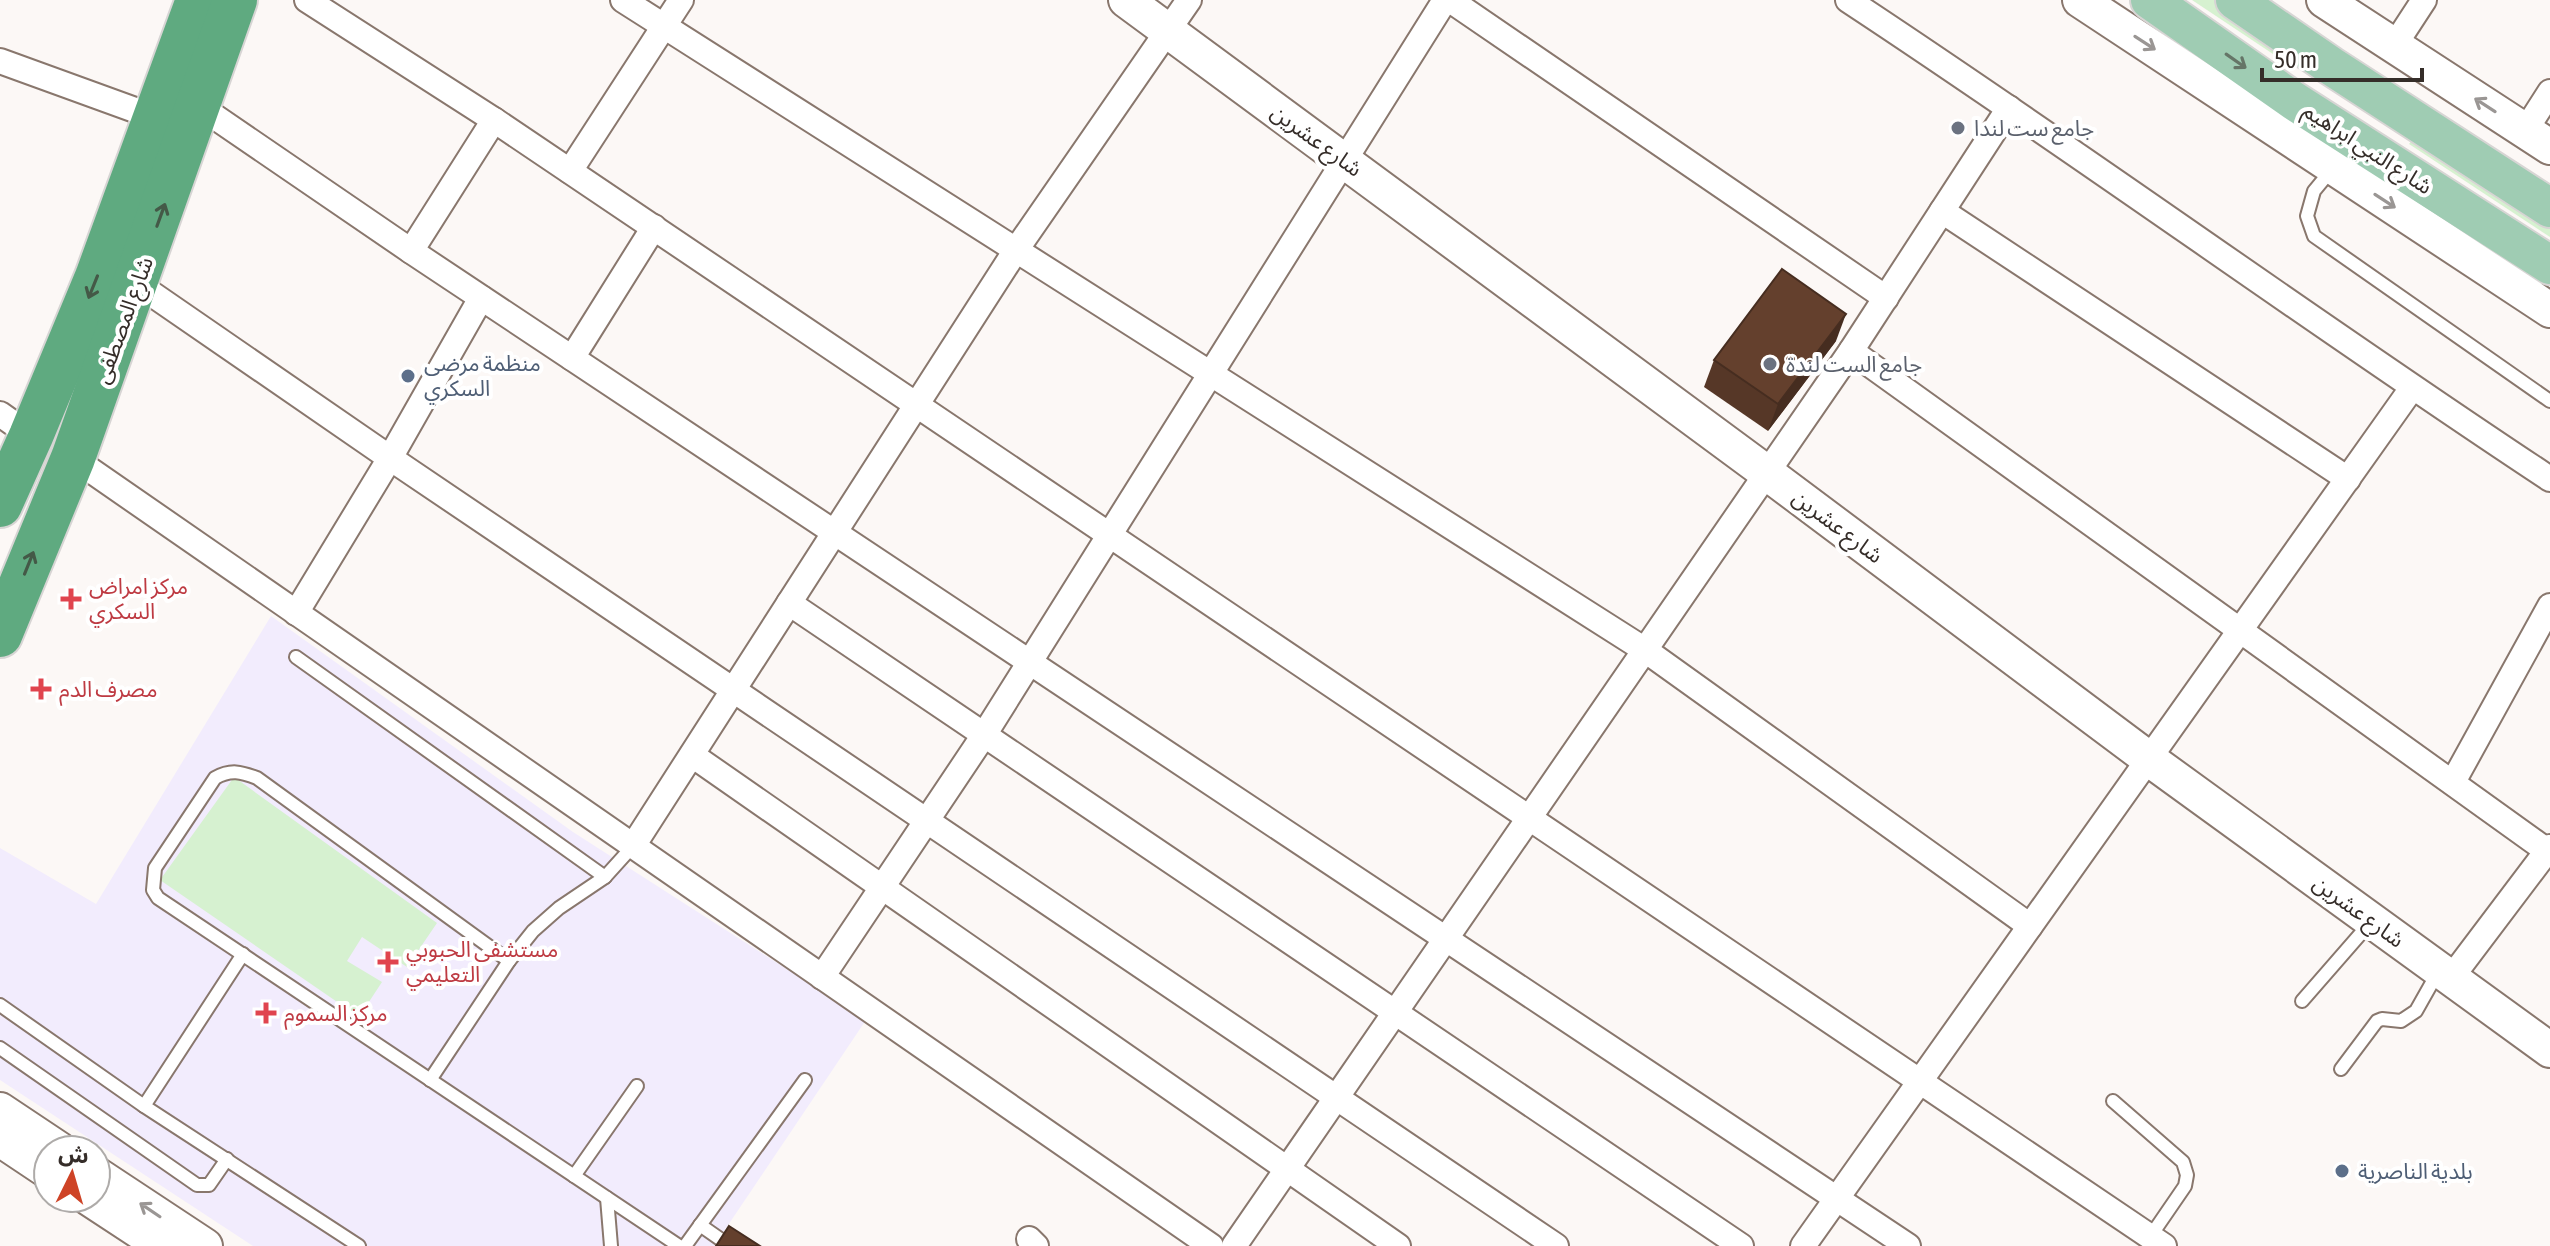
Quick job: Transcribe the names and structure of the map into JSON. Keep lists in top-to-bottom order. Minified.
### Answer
{"streets":{"highway":["شارع المصطفى"],"main road":["شارع النبي ابراهيم"],"street":["شارع عشرين"]},"places":{"other":["جامع ست لندا","جامع الست لندة","منظمة مرضى السكري","بلدية الناصرية"],"health":["مركز امراض السكري","مصرف الدم","مستشفى الحبوبي التعليمي","مركز السموم"]},"scale_bar":"50 m","north":"top"}
